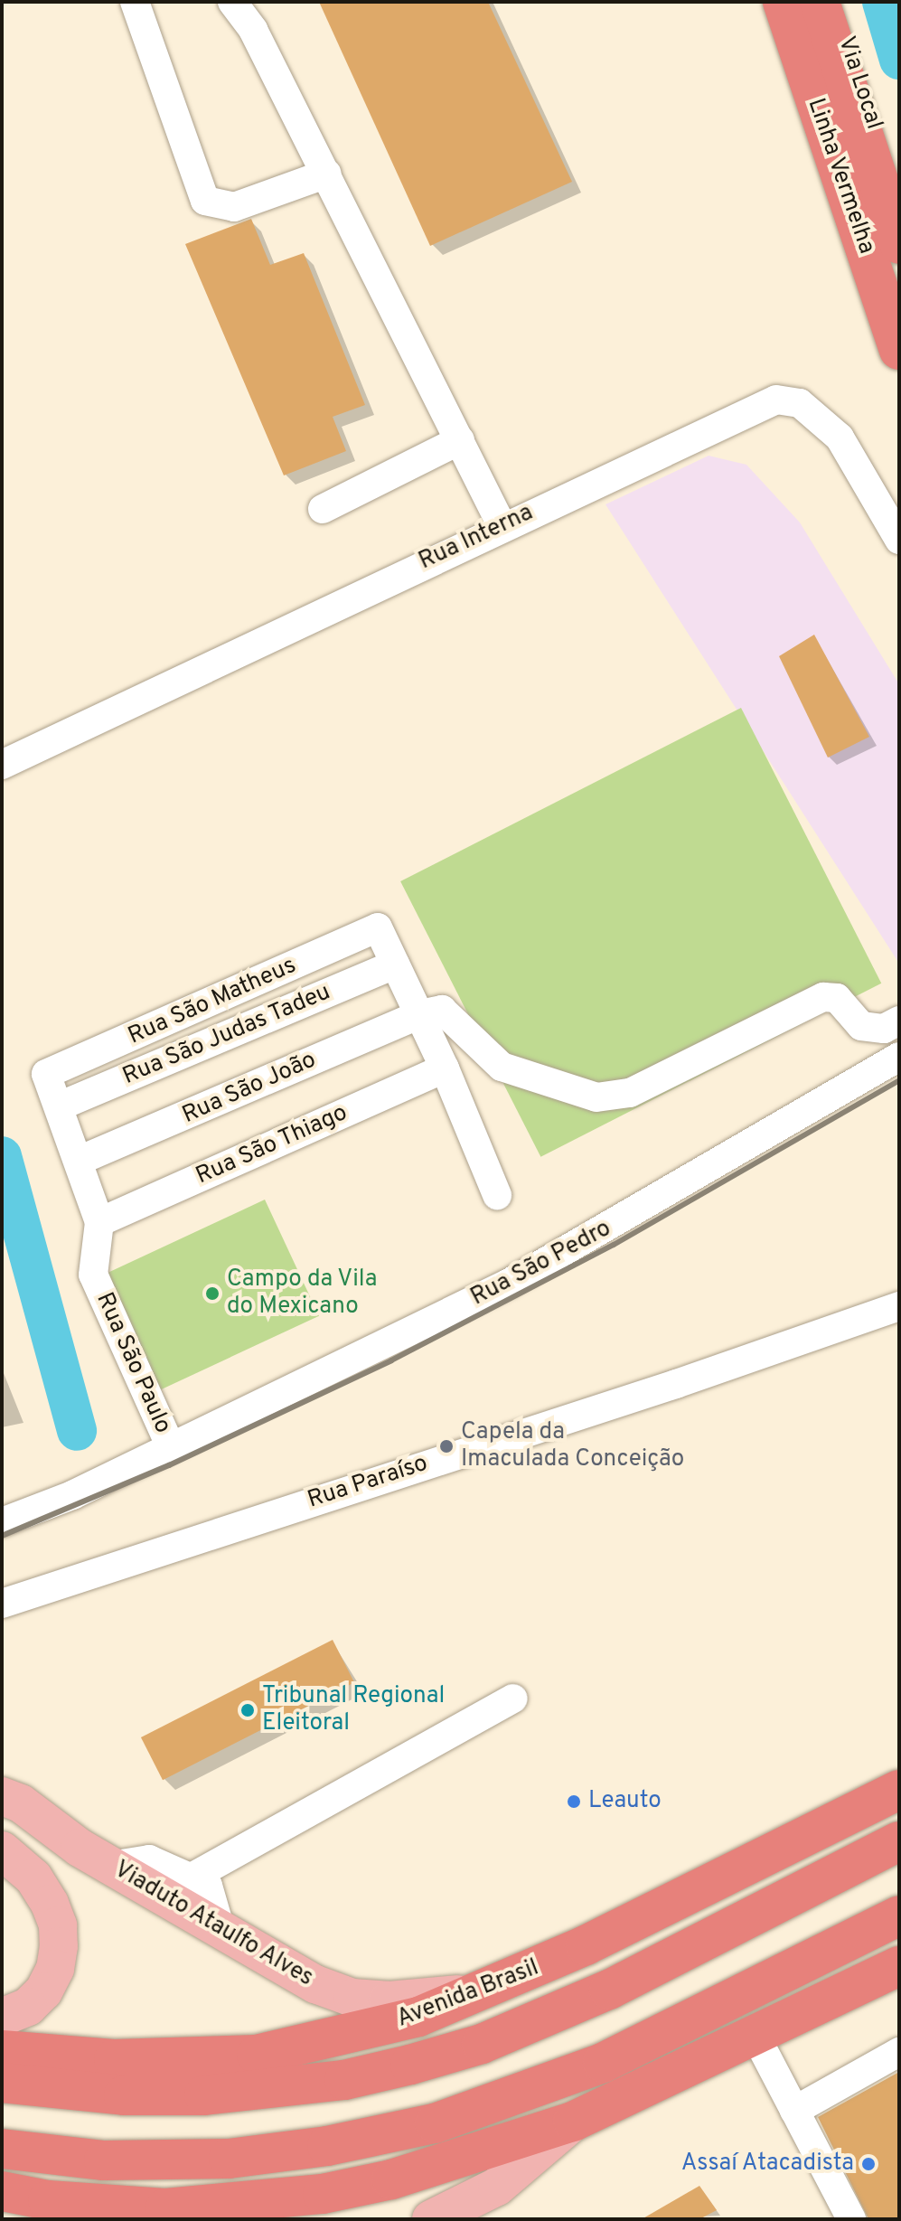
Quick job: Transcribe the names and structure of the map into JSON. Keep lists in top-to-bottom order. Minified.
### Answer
{"streets":{"highway":["Linha Vermelha","Avenida Brasil"],"main road":["Viaduto Ataulfo Alves"],"street":["Via Local","Rua Interna","Rua São Matheus","Rua São Judas Tadeu","Rua São João","Rua São Thiago","Rua São Pedro","Rua São Paulo","Rua Paraíso"]},"crossings":[["Rua São Matheus","Rua São Judas Tadeu"],["Rua São Matheus","Rua São Paulo"],["Rua São Judas Tadeu","Rua São Paulo"],["Rua São João","Rua São Paulo"],["Rua São Thiago","Rua São Paulo"],["Rua São Pedro","Rua São Paulo"],["Viaduto Ataulfo Alves","Avenida Brasil"]],"places":["Campo da Vila do Mexicano","Capela da Imaculada Conceição","Tribunal Regional Eleitoral","Leauto","Assaí Atacadista"]}
